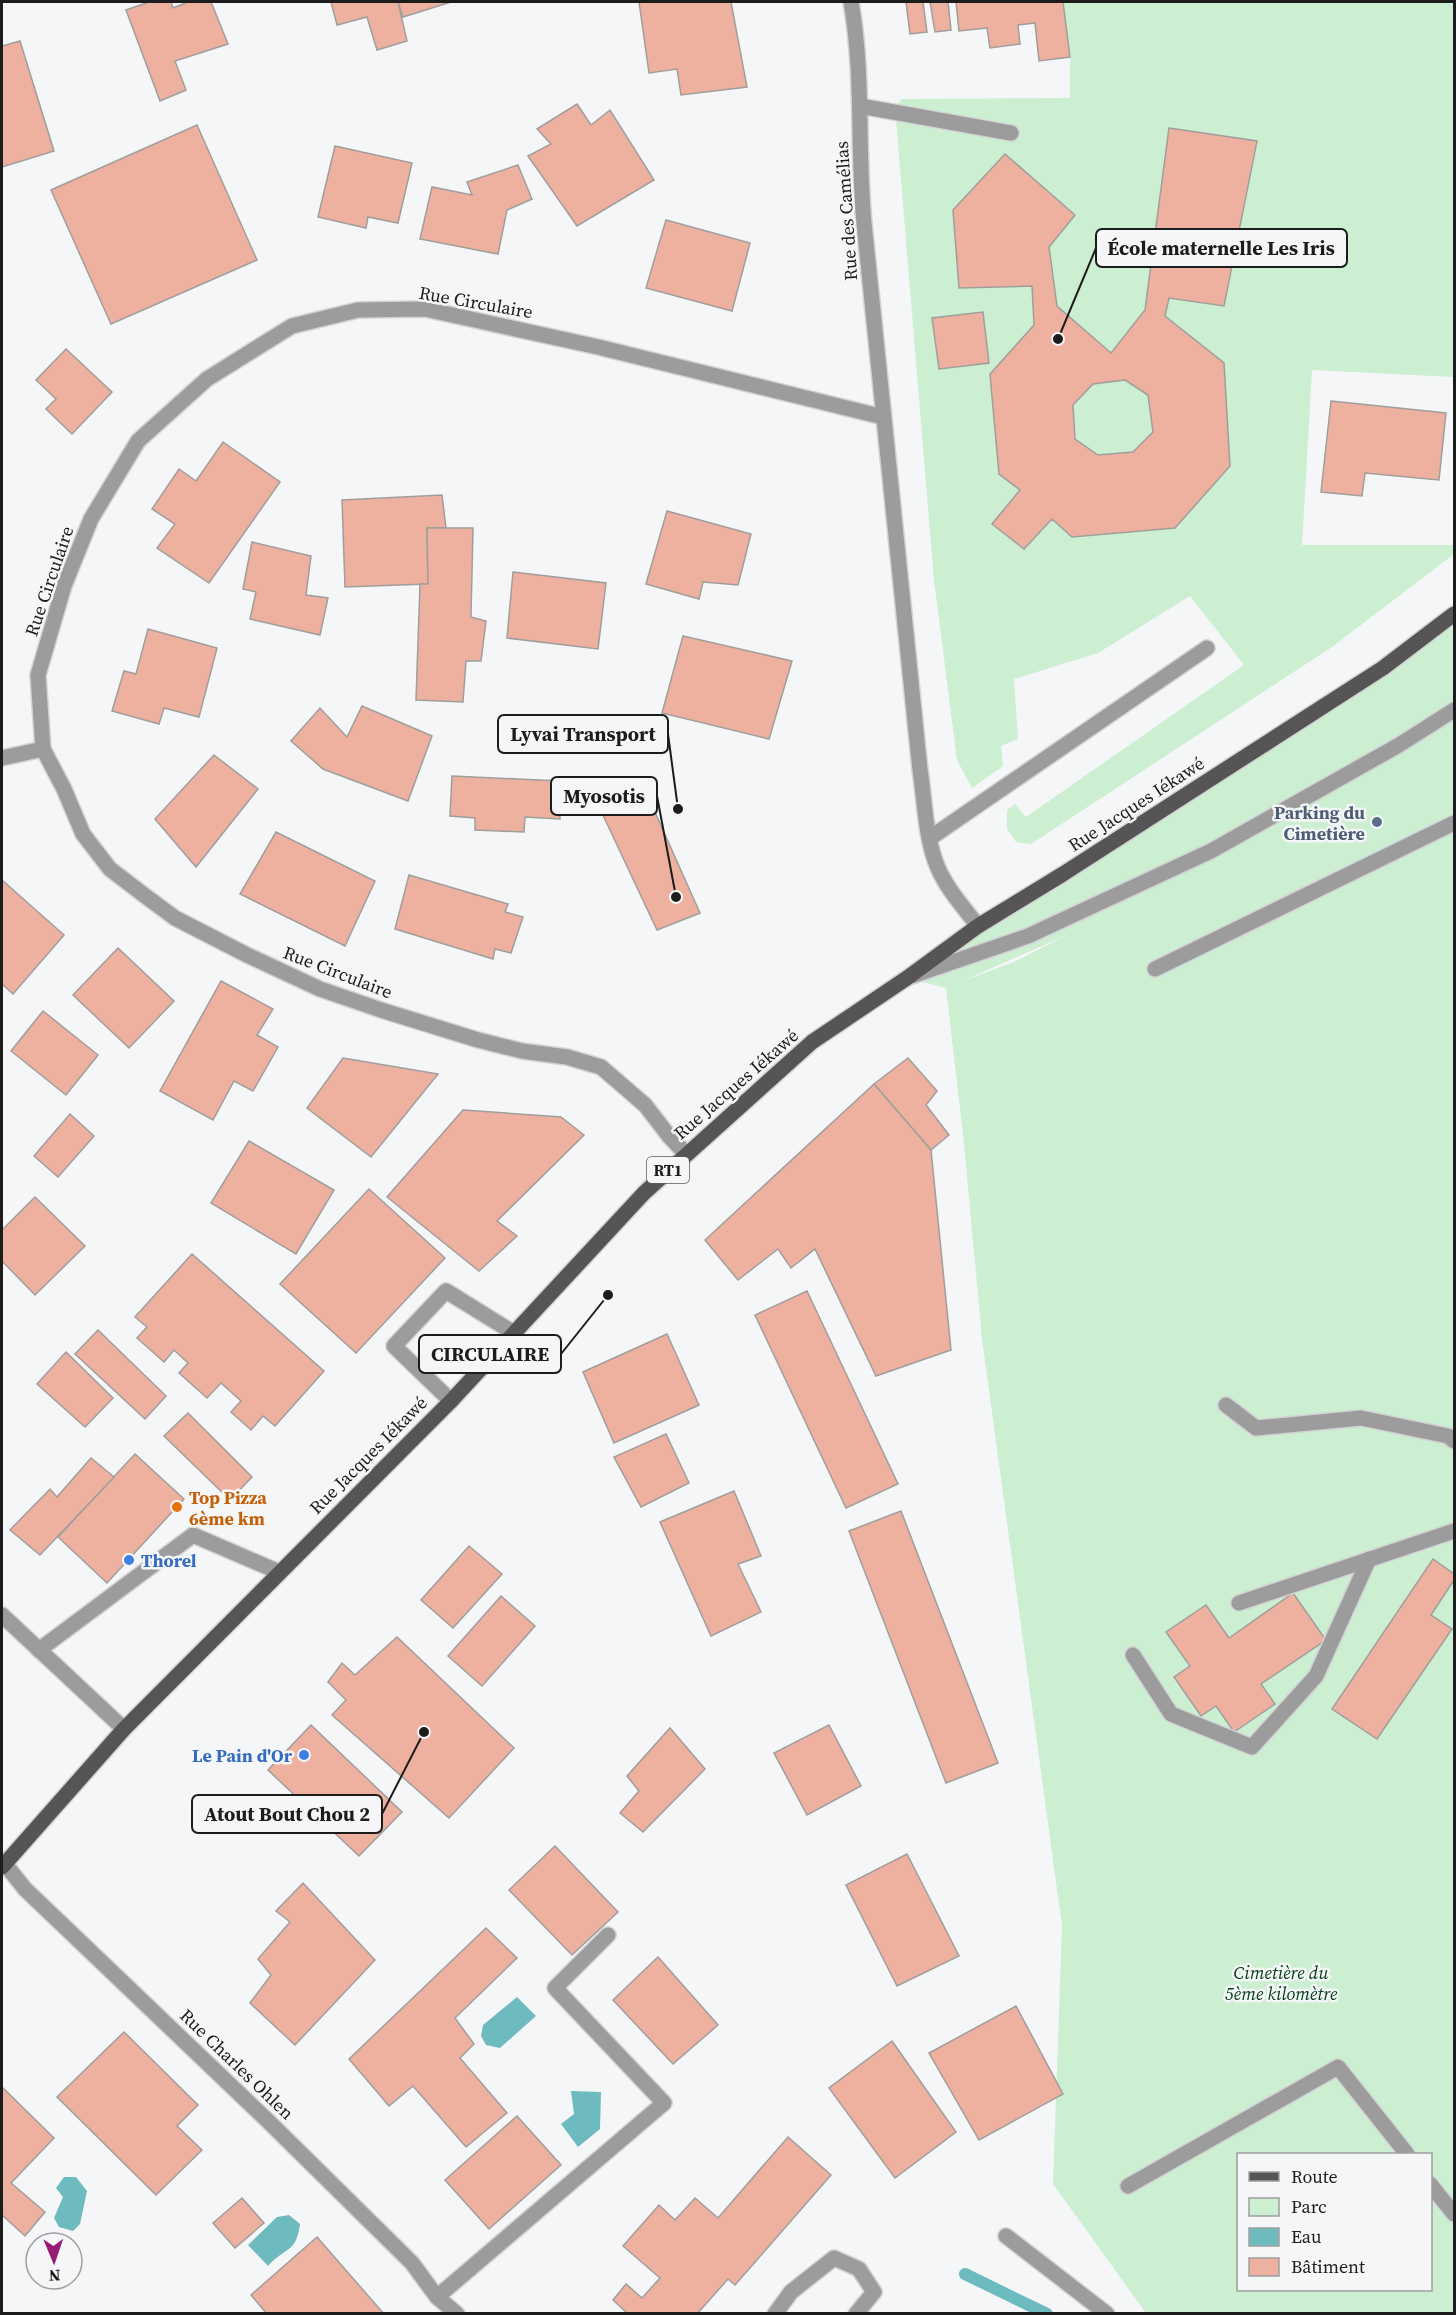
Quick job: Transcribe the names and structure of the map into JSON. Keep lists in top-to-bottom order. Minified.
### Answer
{"streets":{"main road":["Rue Jacques Iékawé","RT1"],"street":["Rue des Camélias","Rue Circulaire","Rue Charles Ohlen"]},"crossings":[["Rue des Camélias","Rue Circulaire"],["Rue des Camélias","Rue Jacques Iékawé"],["Rue Circulaire","Rue Jacques Iékawé"],["Rue Jacques Iékawé","Rue Charles Ohlen"]],"parks":["Cimetière du 5ème kilomètre"],"places":["École maternelle Les Iris","Lyvai Transport","Parking du Cimetière","Myosotis","CIRCULAIRE","Top Pizza 6ème km","Thorel","Atout Bout Chou 2","Le Pain d'Or"],"legend":["Route","Parc","Eau","Bâtiment"],"north":"bottom"}
